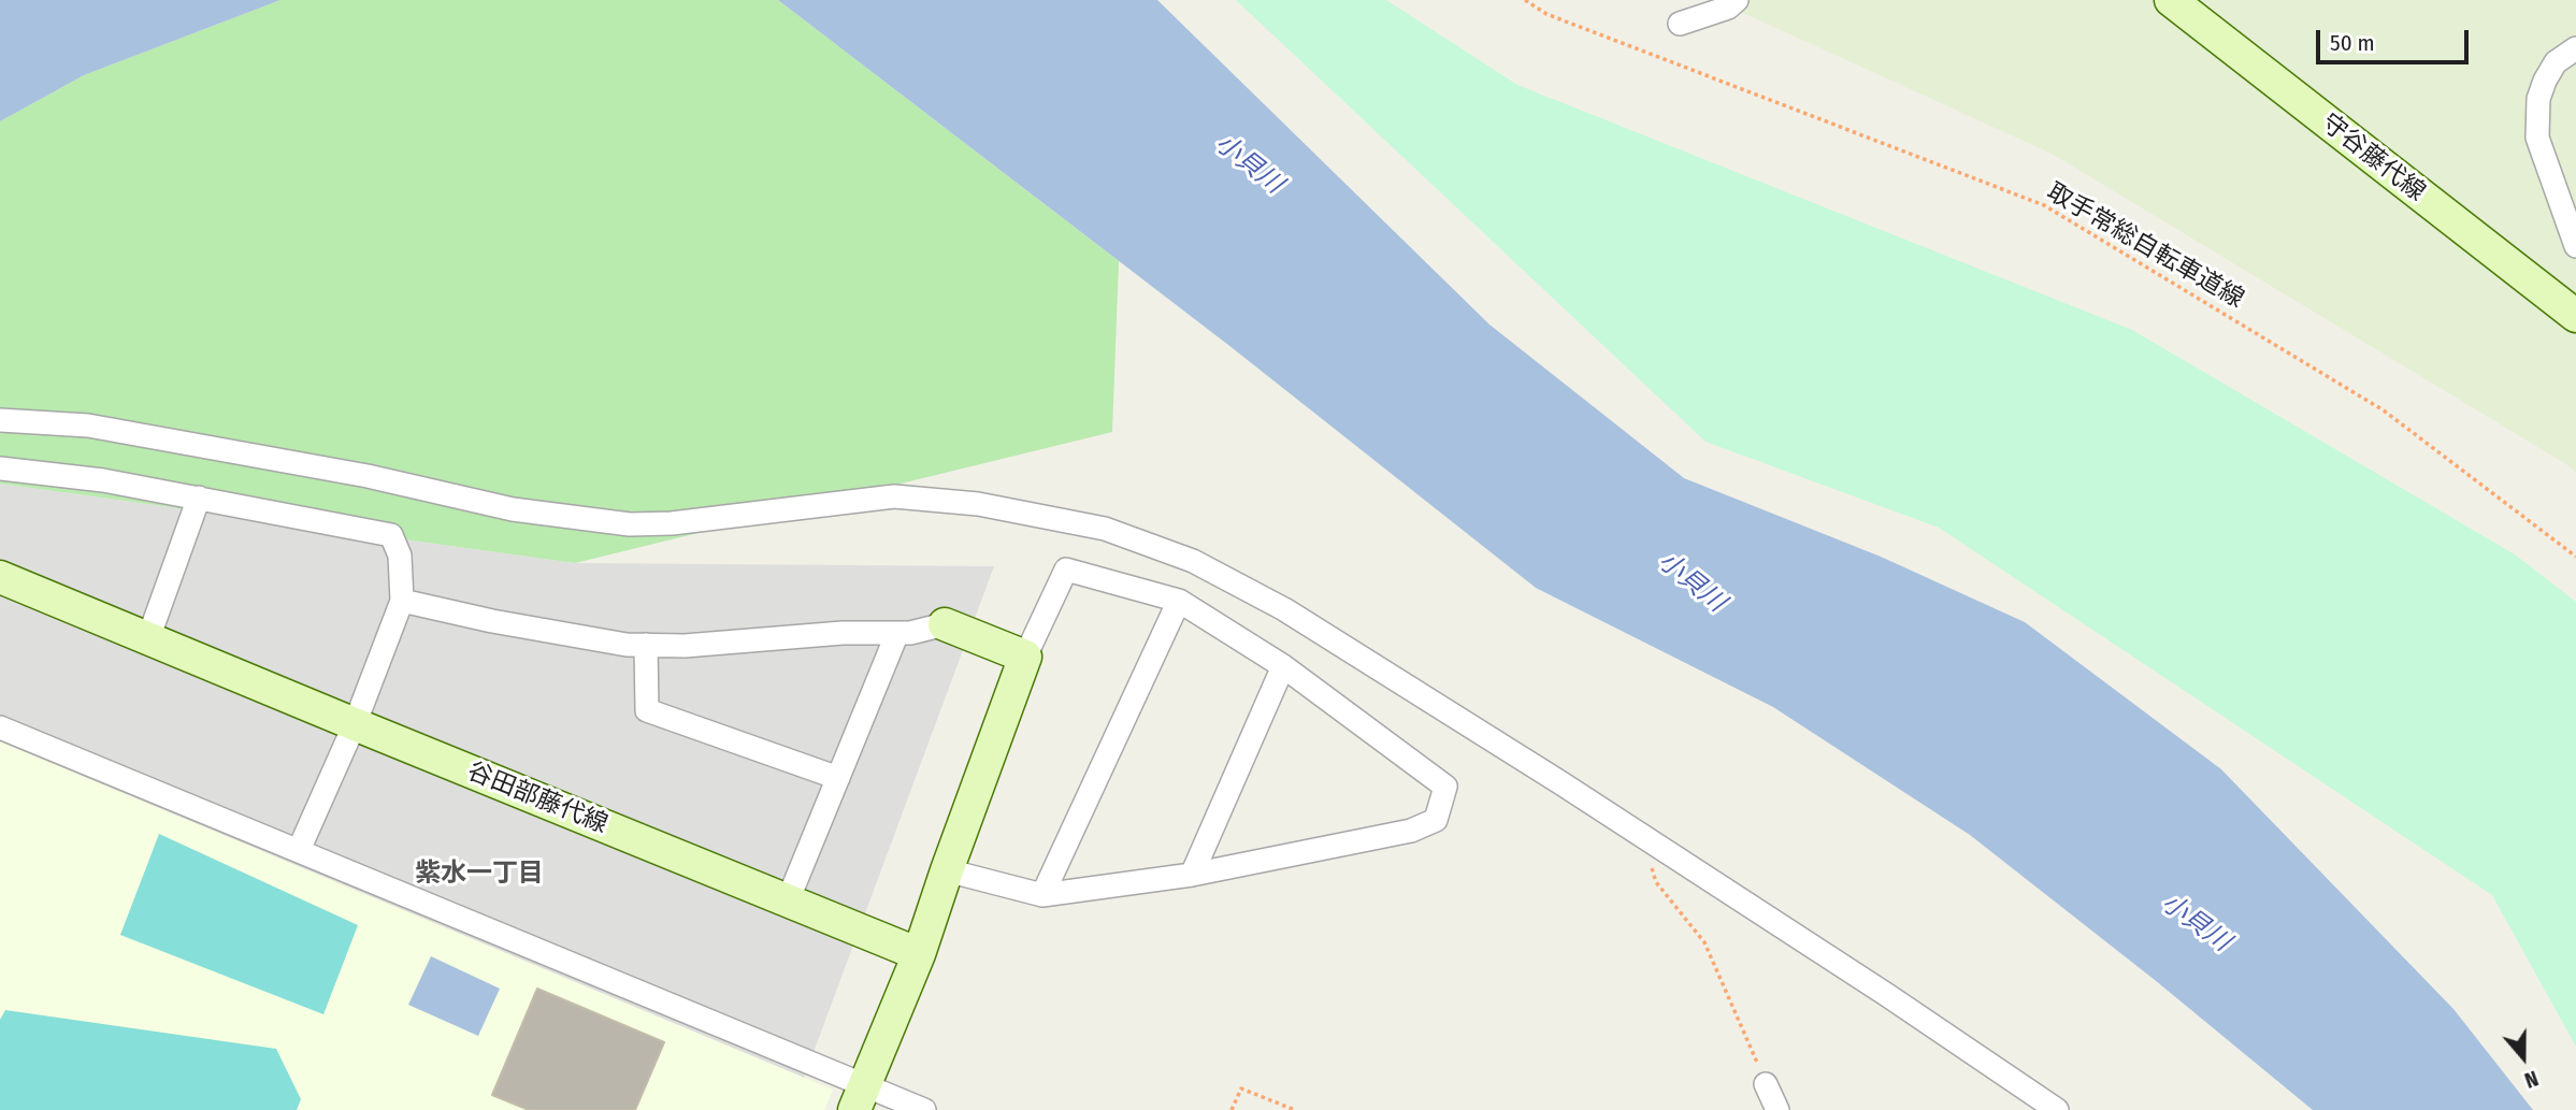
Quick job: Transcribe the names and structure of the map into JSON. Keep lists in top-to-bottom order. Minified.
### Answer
{"streets":{"main road":["守谷藤代線","谷田部藤代線"],"path":["取手常総自転車道線"]},"districts":["紫水一丁目"],"water":["小貝川"],"scale_bar":"50 m","north":"bottom"}
